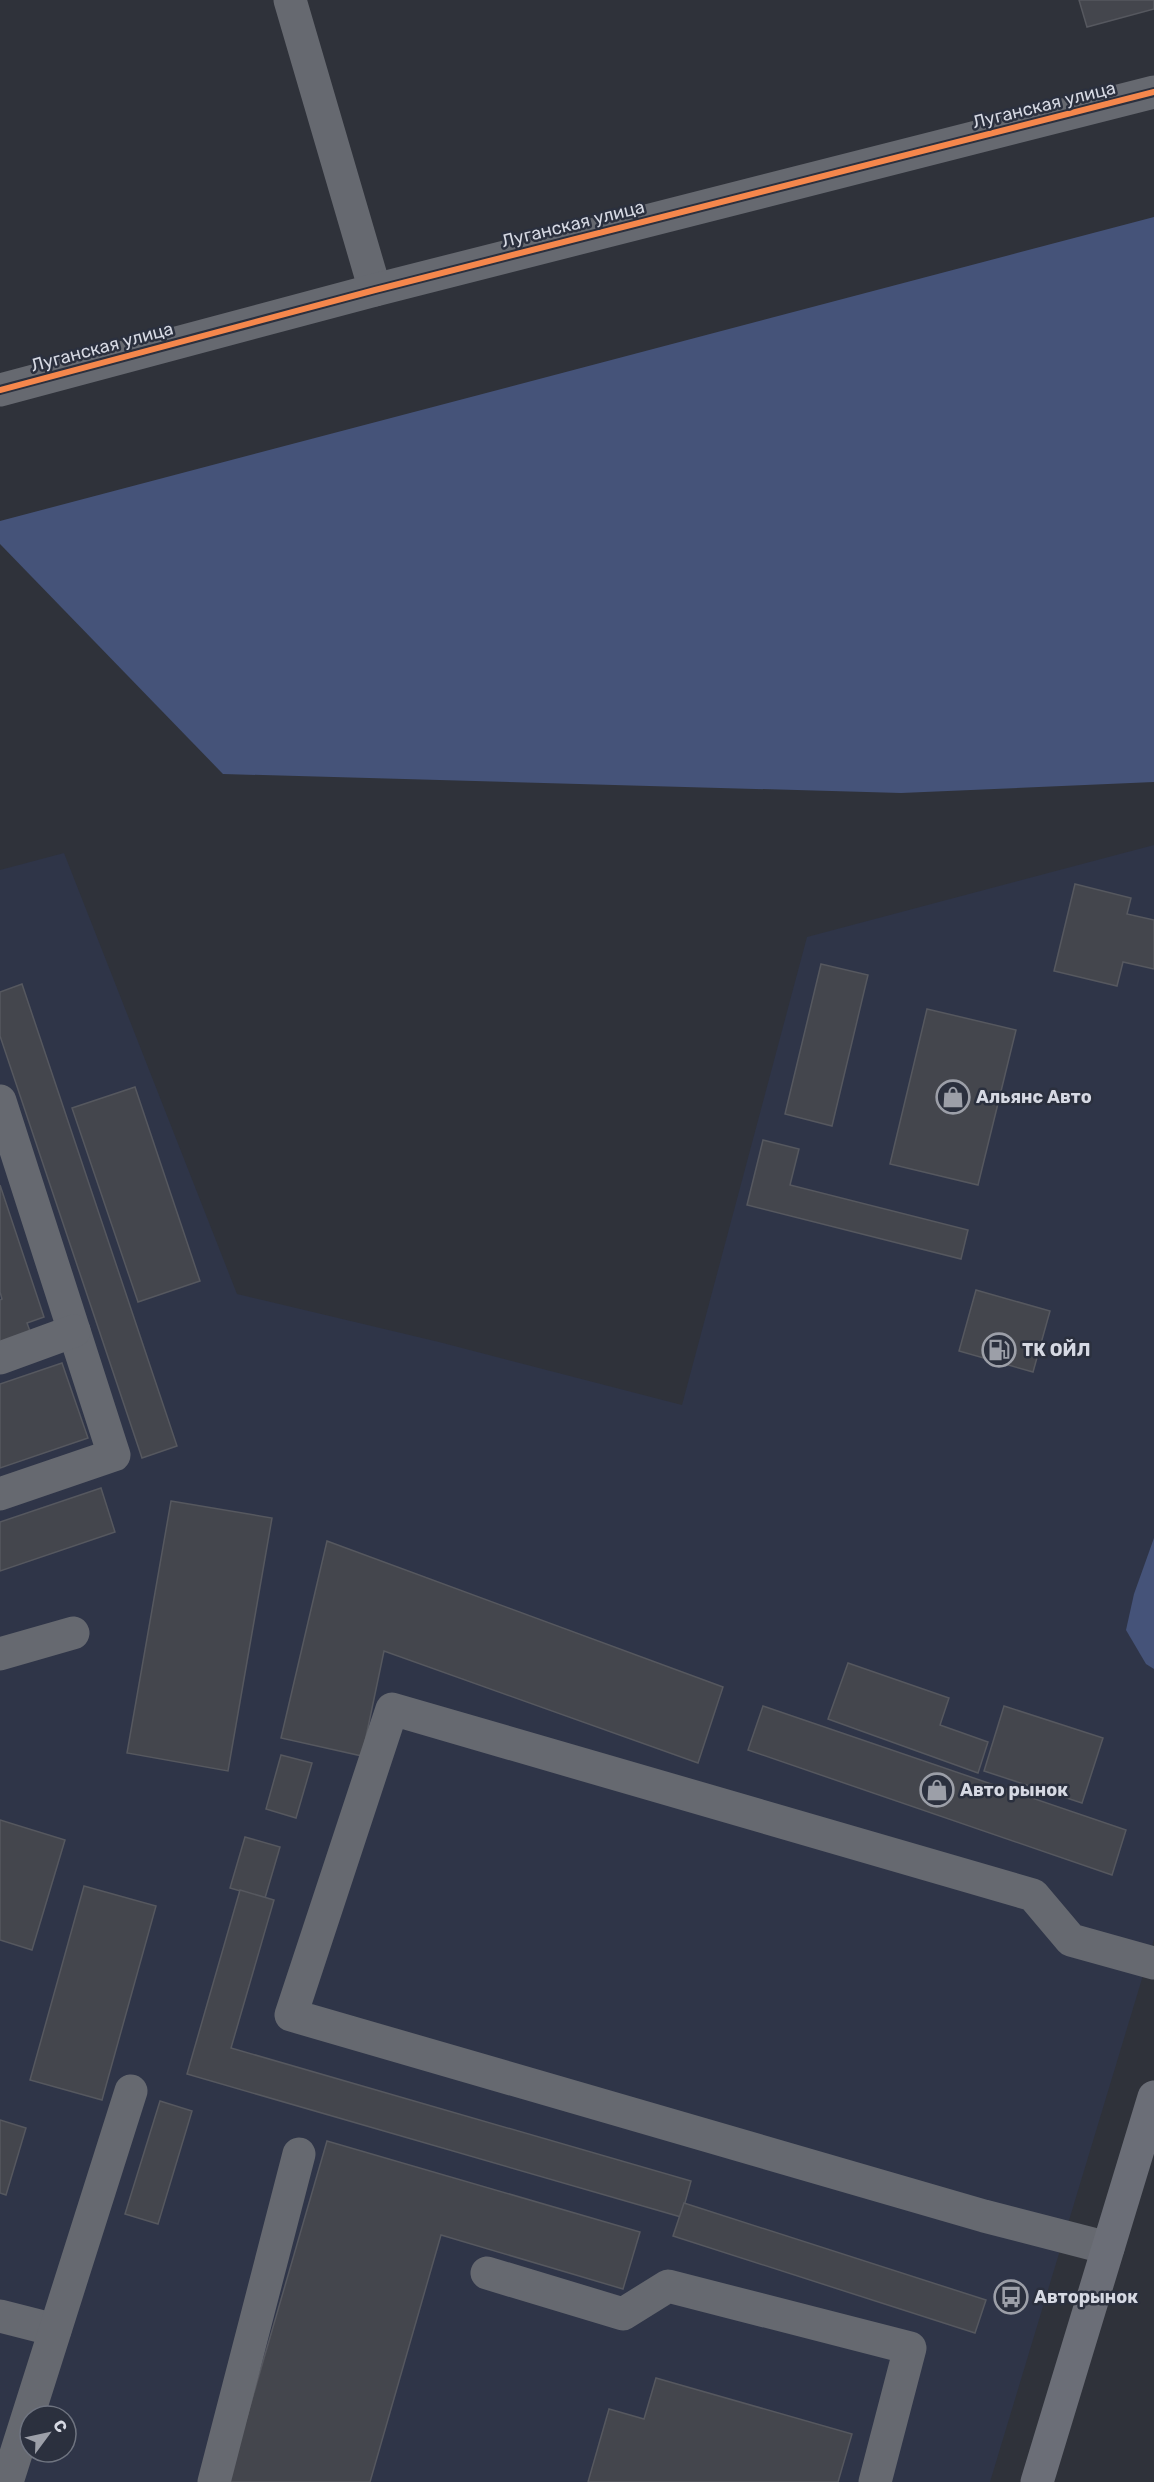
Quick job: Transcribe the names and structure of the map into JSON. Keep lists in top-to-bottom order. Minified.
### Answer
{"streets":{"street":["Луганская улица"]},"places":{"shop":["Альянс Авто","Авто рынок"],"fuel station":["ТК ОЙЛ"],"bus stop":["Авторынок"]},"north":"top right"}
